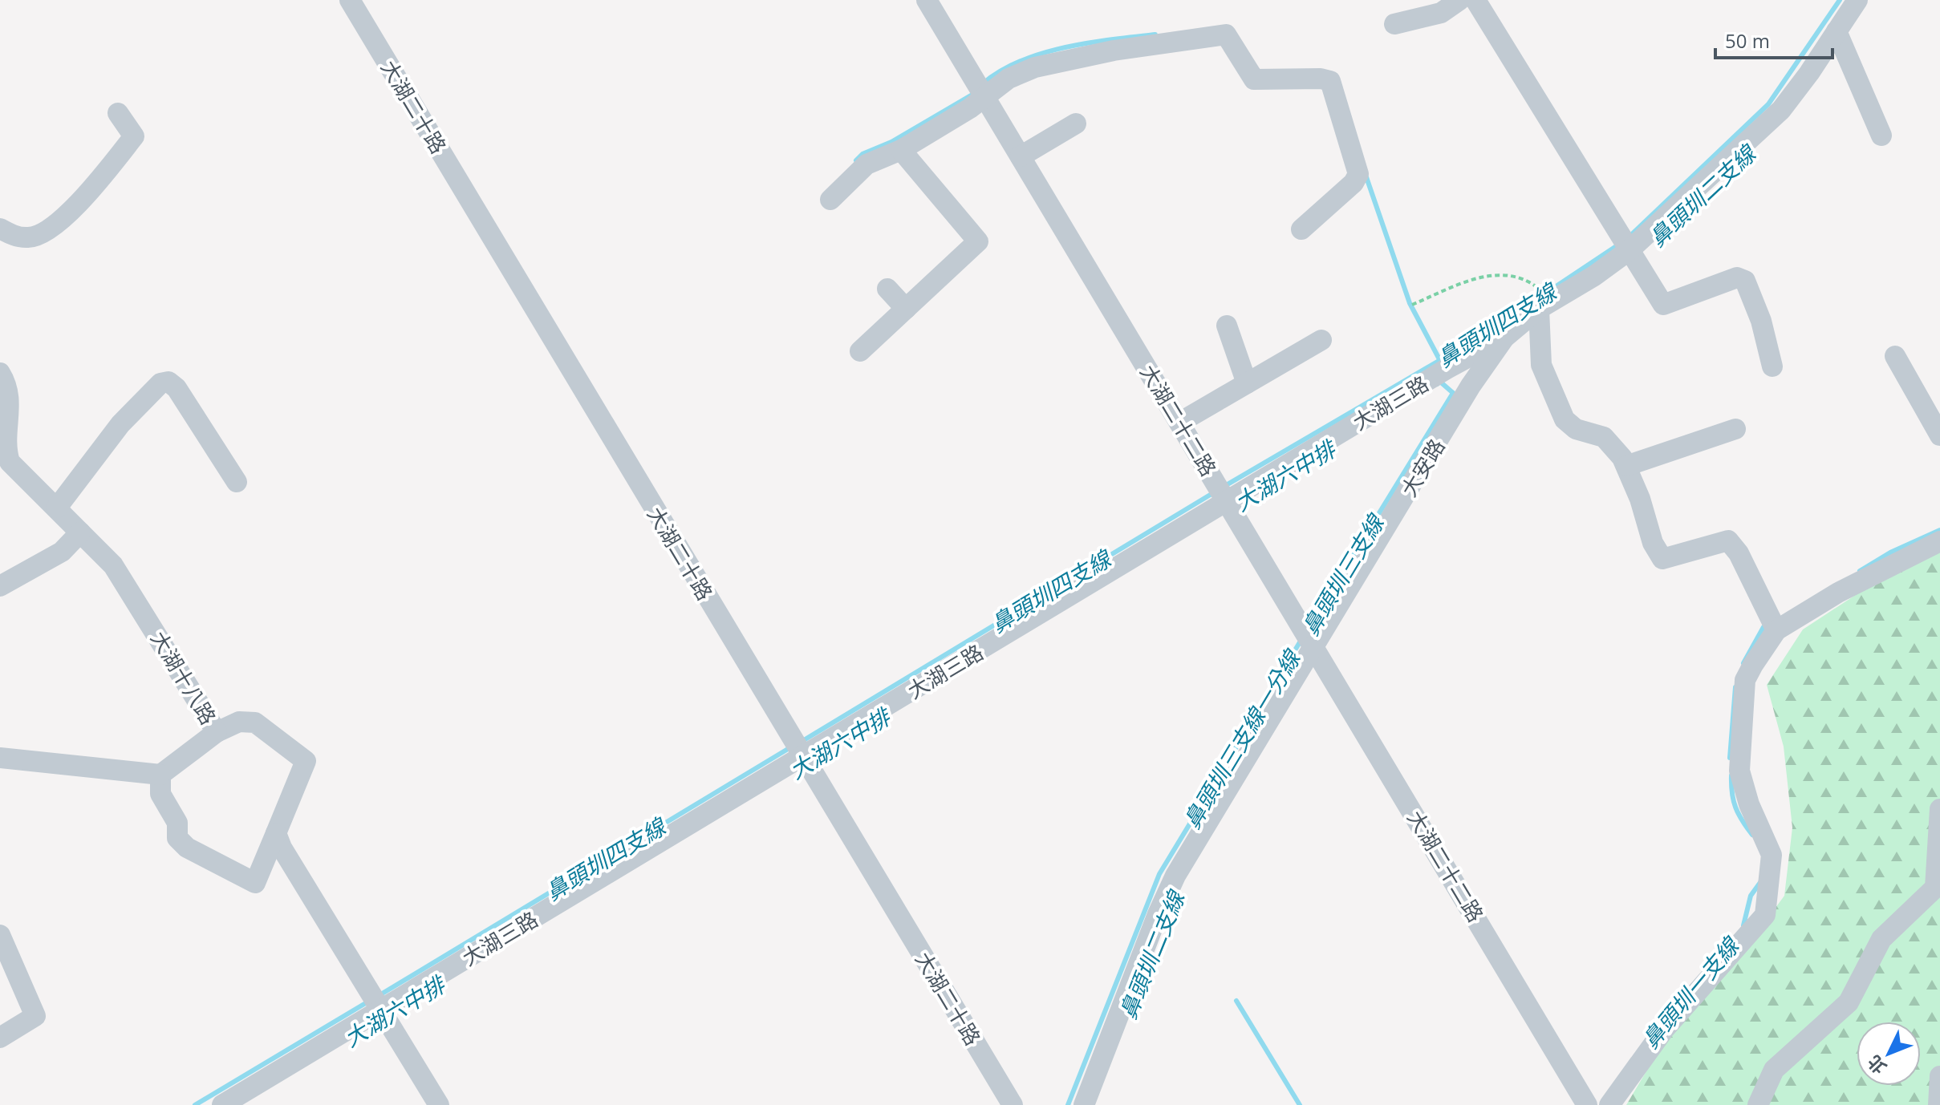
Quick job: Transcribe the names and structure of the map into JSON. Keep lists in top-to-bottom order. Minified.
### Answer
{"streets":{"street":["大湖二十路","大湖三路","大湖二十二路","大安路","大湖十八路"]},"crossings":[["大湖二十路","大湖三路"],["大湖三路","大湖二十二路"],["大湖三路","大安路"],["大湖二十二路","大安路"]],"water":["鼻頭圳二支線","鼻頭圳四支線","大湖六中排","鼻頭圳三支線","鼻頭圳三支線一分線","鼻頭圳一支線"],"scale_bar":"50 m","north":"bottom left"}
